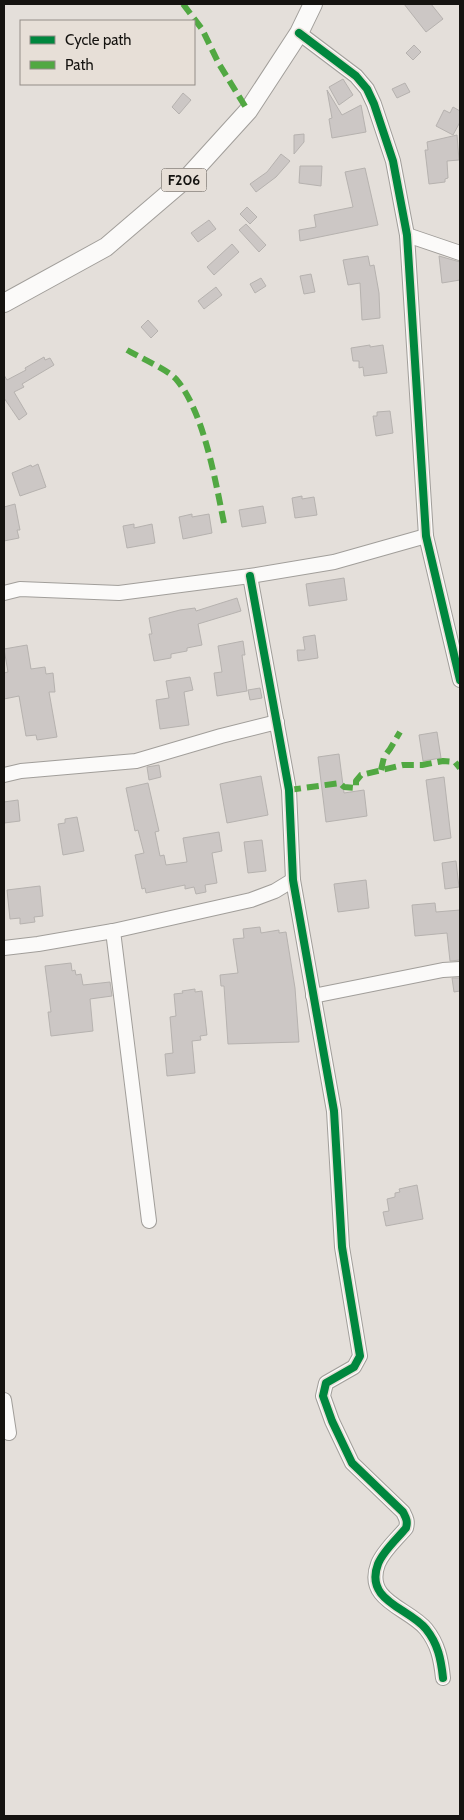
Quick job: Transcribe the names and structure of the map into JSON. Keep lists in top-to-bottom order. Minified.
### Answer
{"streets":{"main road":["F206"]},"legend":["Cycle path","Path"]}
